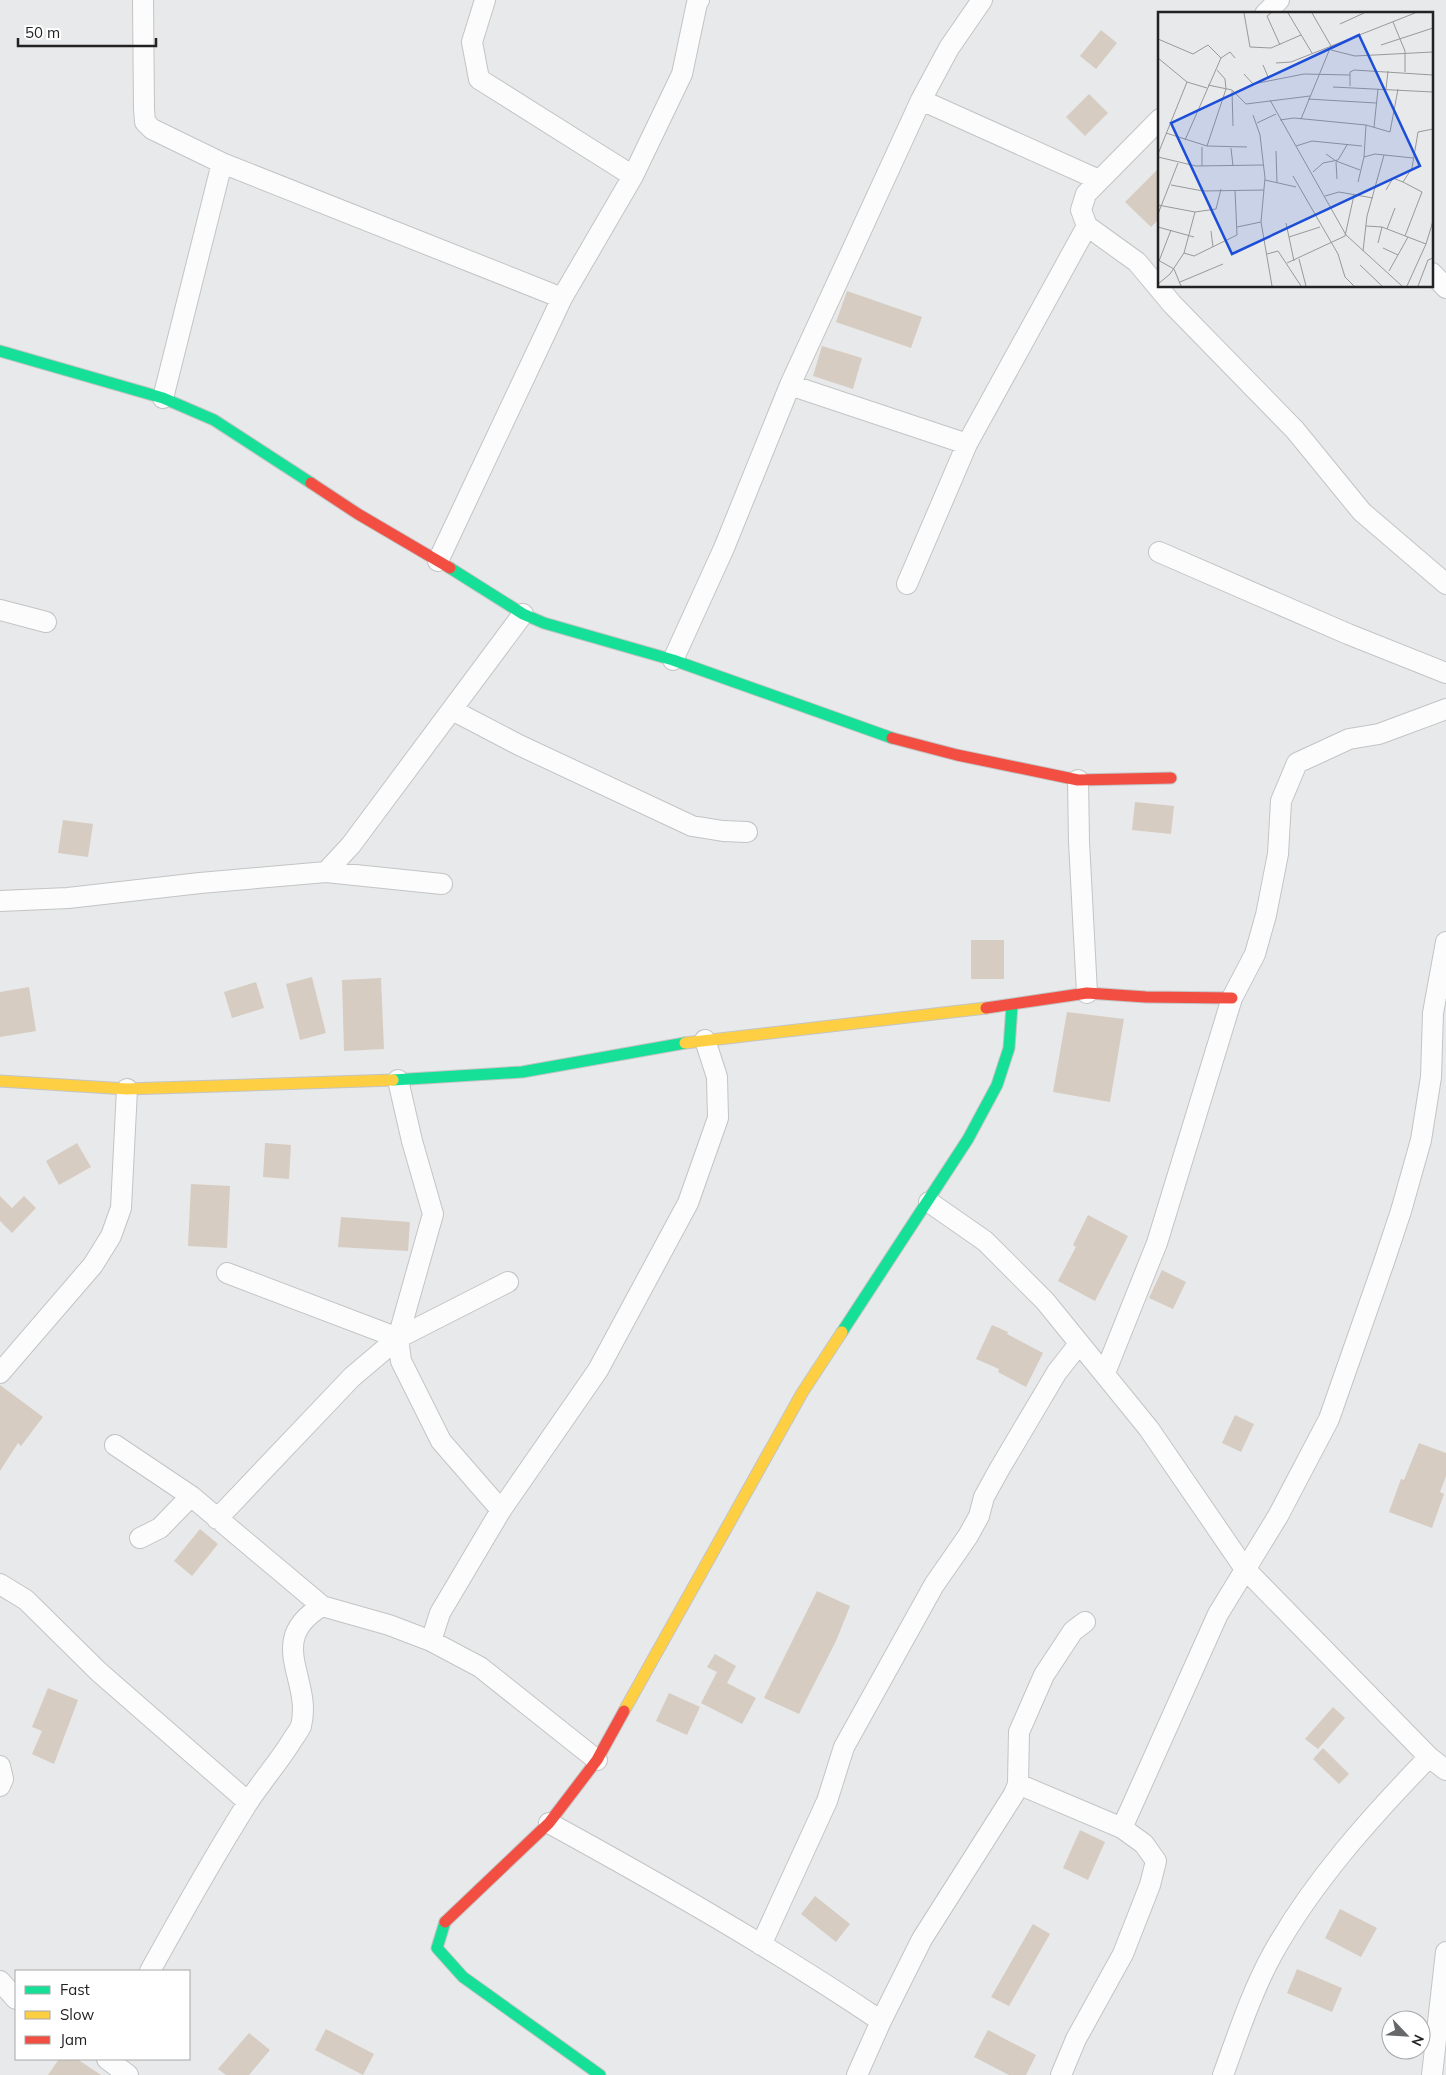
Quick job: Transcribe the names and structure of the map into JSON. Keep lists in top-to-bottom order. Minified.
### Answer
{"legend":["Fast","Slow","Jam"],"scale_bar":"50 m","north":"bottom right"}
